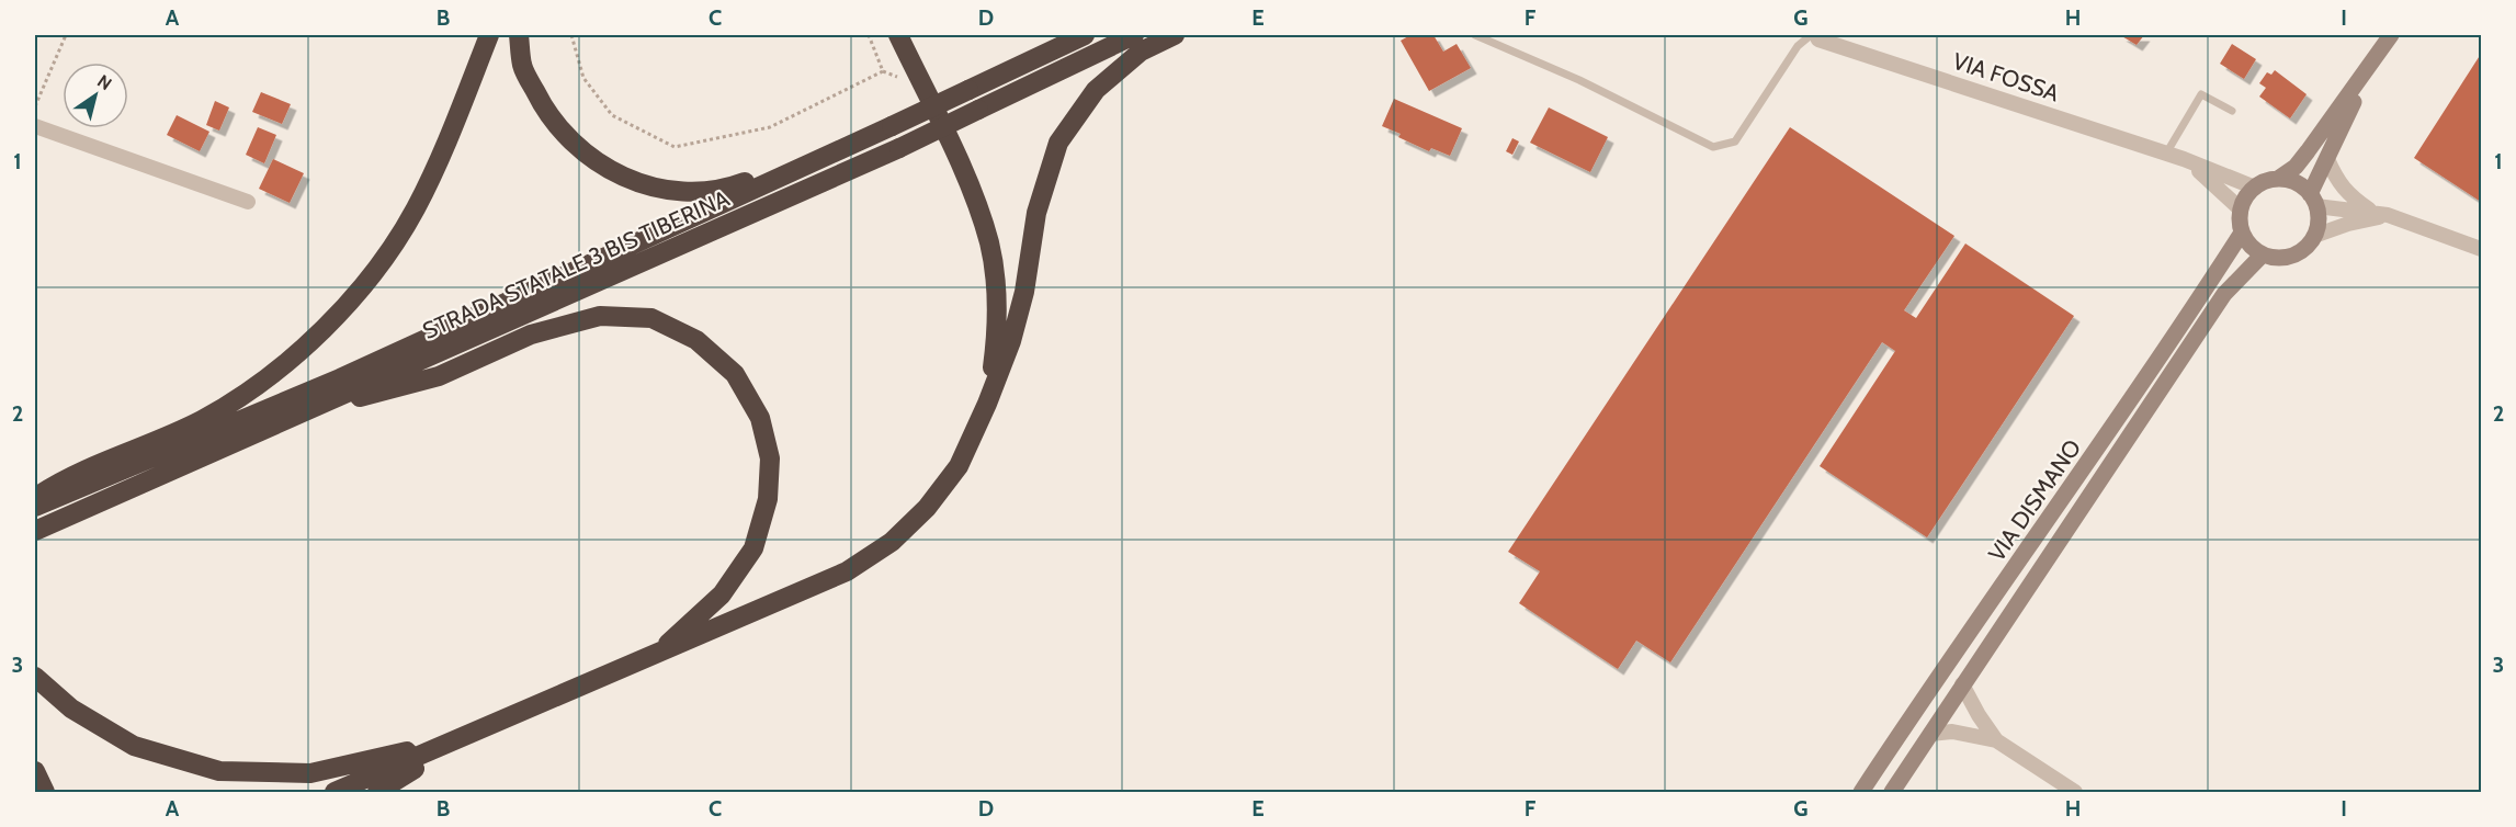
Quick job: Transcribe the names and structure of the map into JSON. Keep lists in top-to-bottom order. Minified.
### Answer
{"streets":{"highway":["STRADA STATALE 3 BIS TIBERINA"],"main road":["VIA DISMANO"],"street":["VIA FOSSA"]},"crossings":[["VIA FOSSA","VIA DISMANO"]],"north":"top right","grid":{"columns":["A","B","C","D","E","F","G","H","I"],"rows":["1","2","3"]}}
